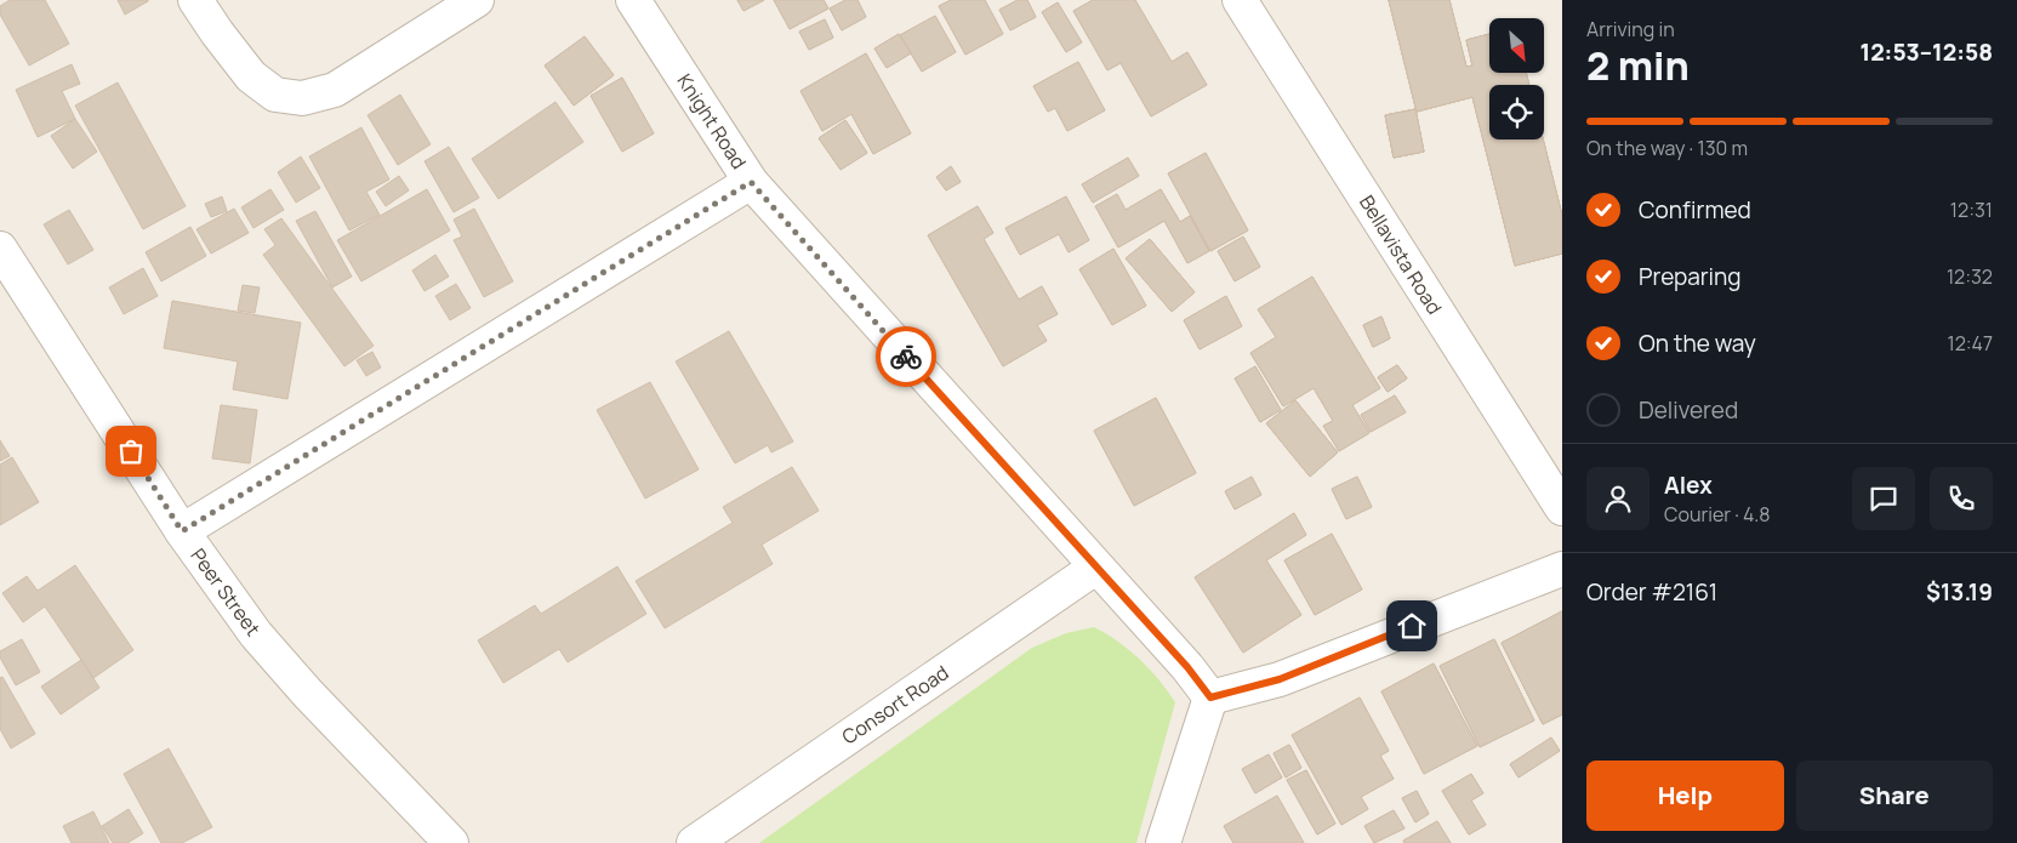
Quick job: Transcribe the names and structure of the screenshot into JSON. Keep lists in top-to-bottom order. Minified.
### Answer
{"streets":{"street":["Knight Road","Bellavista Road","Peer Street","Consort Road"]},"crossings":[["Knight Road","Consort Road"]],"north":"bottom right","page":{"heading":["2 min","Arriving in","12:53–12:58"],"panel":["Alex","Courier · 4.8","Order #2161","$13.19"],"bar":"On the way · 130 m","list":[["Confirmed","12:31"],["Preparing","12:32"],["On the way","12:47"],"Delivered"],"buttons":["Help","Share"]}}
